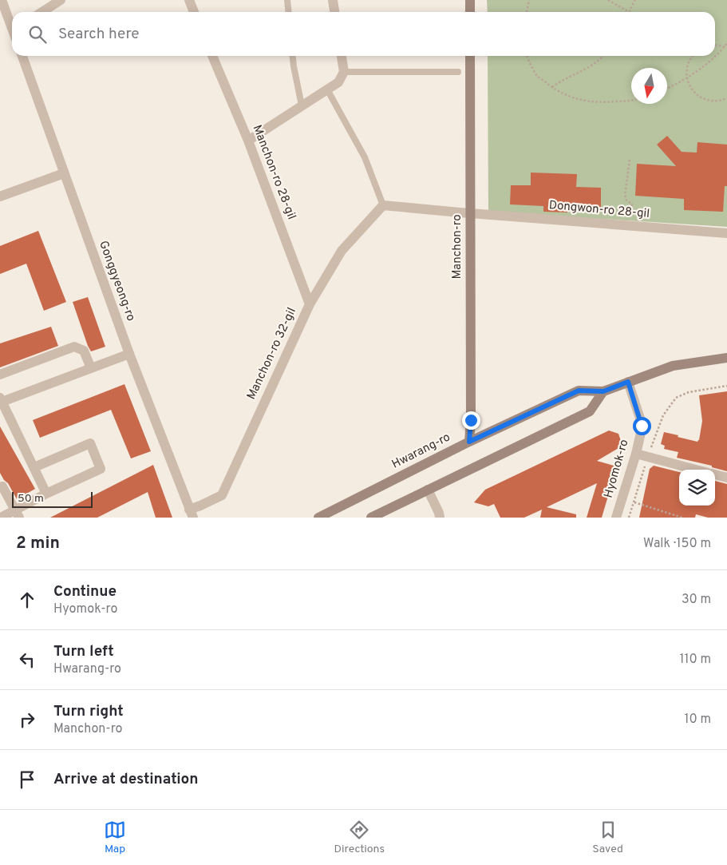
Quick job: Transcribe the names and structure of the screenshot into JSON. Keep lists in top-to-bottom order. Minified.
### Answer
{"streets":{"main road":["Manchon-ro","Hwarang-ro"],"street":["Manchon-ro 28-gil","Dongwon-ro 28-gil","Gonggyeong-ro","Manchon-ro 32-gil","Hyomok-ro"]},"crossings":[["Manchon-ro 28-gil","Manchon-ro 32-gil"],["Dongwon-ro 28-gil","Manchon-ro"],["Manchon-ro","Hwarang-ro"],["Gonggyeong-ro","Manchon-ro 32-gil"],["Hwarang-ro","Hyomok-ro"]],"scale_bar":"50 m","north":"bottom","page":{"search":"Search here","scale":"50 m","heading":["2 min","Walk · 150 m"],"list":[["Continue","Hyomok-ro","30 m"],["Turn left","Hwarang-ro","110 m"],["Turn right","Manchon-ro","10 m"],"Arrive at destination"],"nav":["Map","Directions","Saved"]}}
